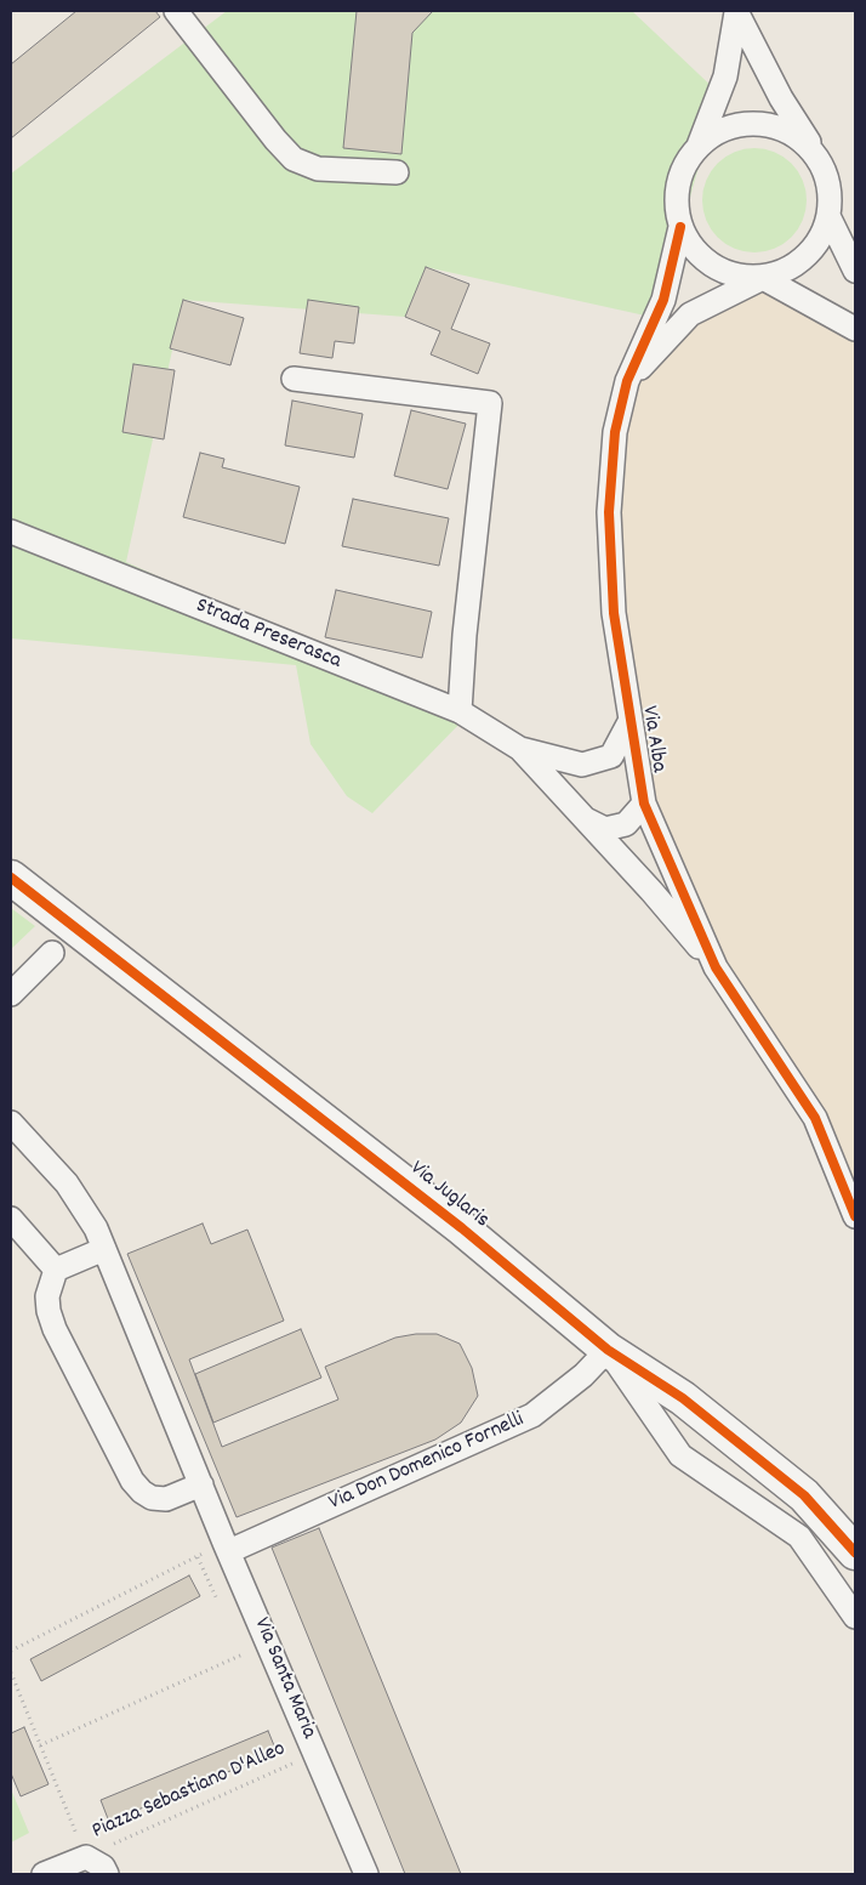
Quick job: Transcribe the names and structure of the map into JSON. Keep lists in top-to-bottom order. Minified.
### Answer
{"streets":{"street":["Strada Preserasca","Via Alba","Via Juglaris","Via Don Domenico Fornelli","Via Santa Maria"],"path":["Piazza Sebastiano D'Alleo"]},"crossings":[["Strada Preserasca","Via Alba"],["Via Juglaris","Via Don Domenico Fornelli"],["Via Don Domenico Fornelli","Via Santa Maria"],["Via Santa Maria","Piazza Sebastiano D'Alleo"]]}
